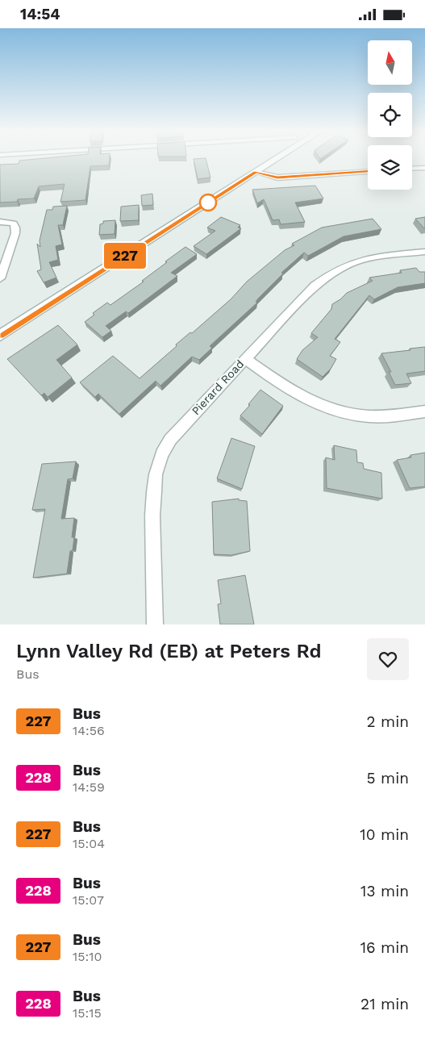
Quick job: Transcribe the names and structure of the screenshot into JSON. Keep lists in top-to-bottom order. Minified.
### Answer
{"streets":{"street":["Pierard Road"]},"lines":["bus line 227"],"north":"top","page":{"status":"14:54","on_map":"227","heading":["Lynn Valley Rd (EB) at Peters Rd","Bus"],"list":[{"mark":"227","name":"Bus","note":"14:56","value":"2 min"},{"mark":"228","name":"Bus","note":"14:59","value":"5 min"},{"mark":"227","name":"Bus","note":"15:04","value":"10 min"},{"mark":"228","name":"Bus","note":"15:07","value":"13 min"},{"mark":"227","name":"Bus","note":"15:10","value":"16 min"},{"mark":"228","name":"Bus","note":"15:15","value":"21 min"}]}}
